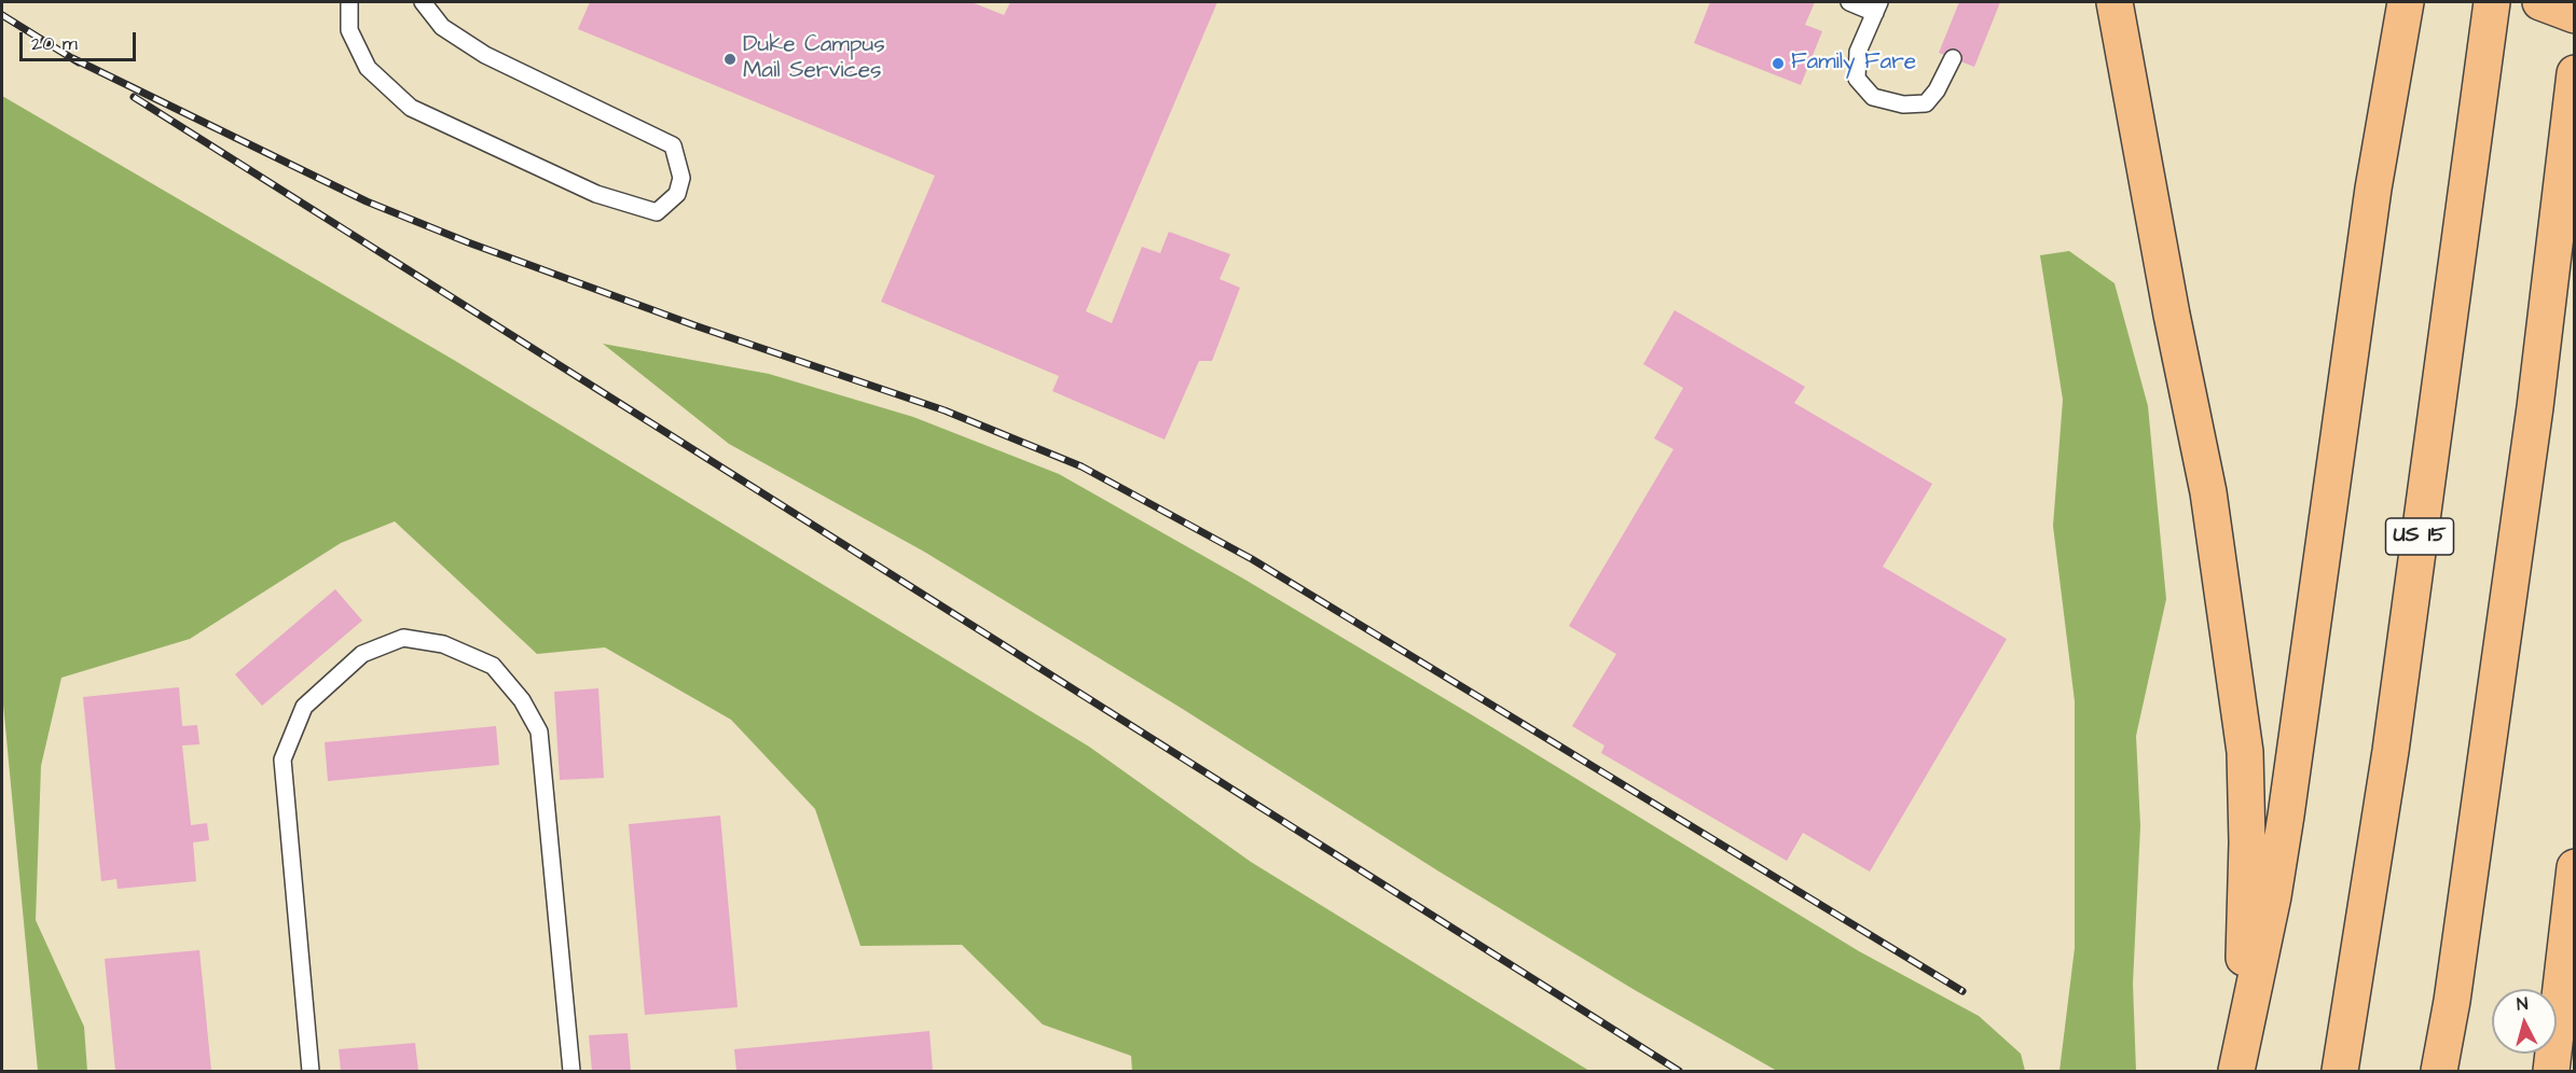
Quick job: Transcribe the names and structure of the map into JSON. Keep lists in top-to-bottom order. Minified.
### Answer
{"streets":{"main road":["US 15"]},"places":["Duke Campus Mail Services","Family Fare"],"scale_bar":"20 m","north":"top"}
